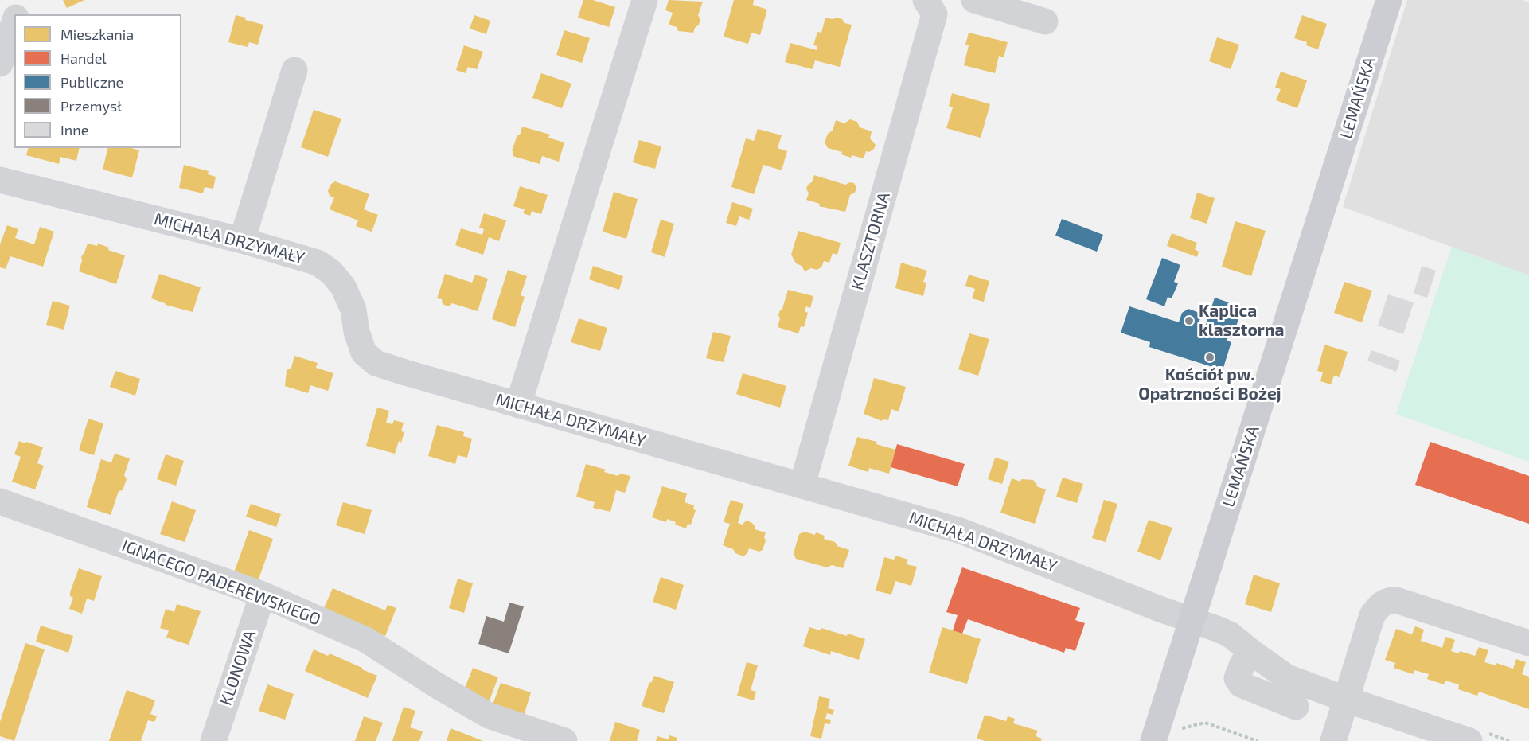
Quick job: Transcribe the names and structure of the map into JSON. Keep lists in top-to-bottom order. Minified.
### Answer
{"streets":{"main road":["LEMAŃSKA"],"street":["MICHAŁA DRZYMAŁY","KLASZTORNA","IGNACEGO PADEREWSKIEGO","KLONOWA"]},"crossings":[["LEMAŃSKA","MICHAŁA DRZYMAŁY"],["MICHAŁA DRZYMAŁY","KLASZTORNA"],["IGNACEGO PADEREWSKIEGO","KLONOWA"]],"places":["Kaplica klasztorna","Kościół pw. Opatrzności Bożej"],"legend":["Mieszkania","Handel","Publiczne","Przemysł","Inne"]}
